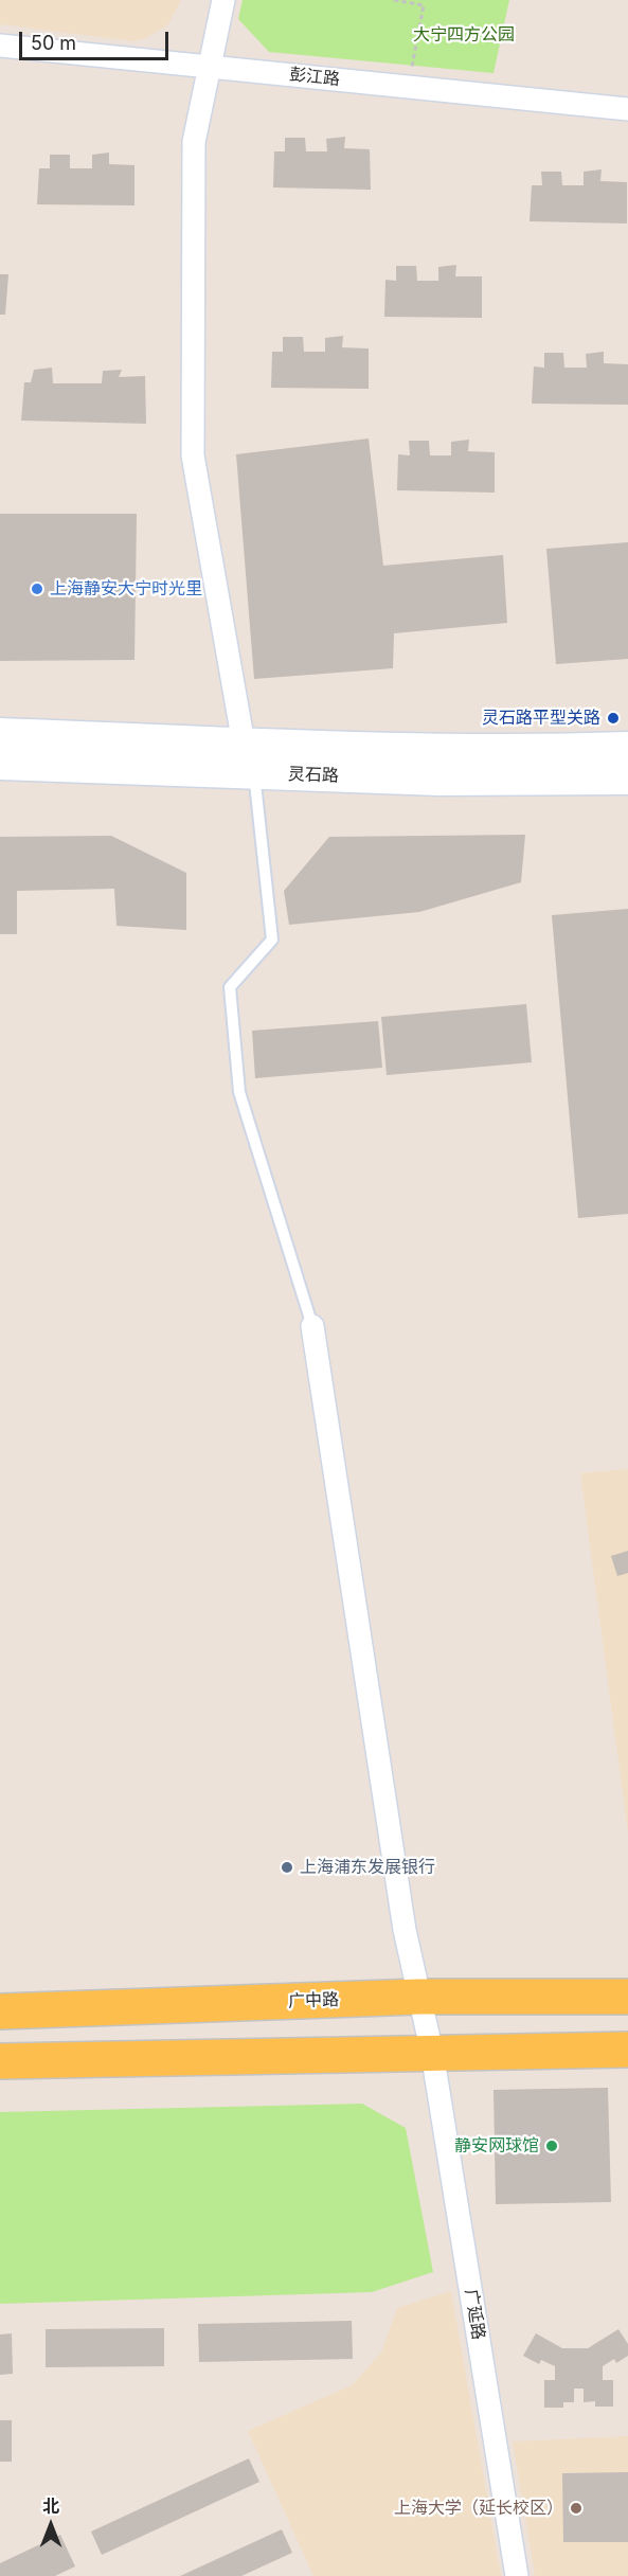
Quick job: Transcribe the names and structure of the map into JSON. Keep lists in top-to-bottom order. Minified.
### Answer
{"streets":{"main road":["灵石路","广中路"],"street":["彭江路","广延路"]},"crossings":[["广中路","广延路"]],"parks":["大宁四方公园"],"places":["上海静安大宁时光里","灵石路平型关路","上海浦东发展银行","静安网球馆","上海大学（延长校区）"],"scale_bar":"50 m","north":"top"}
